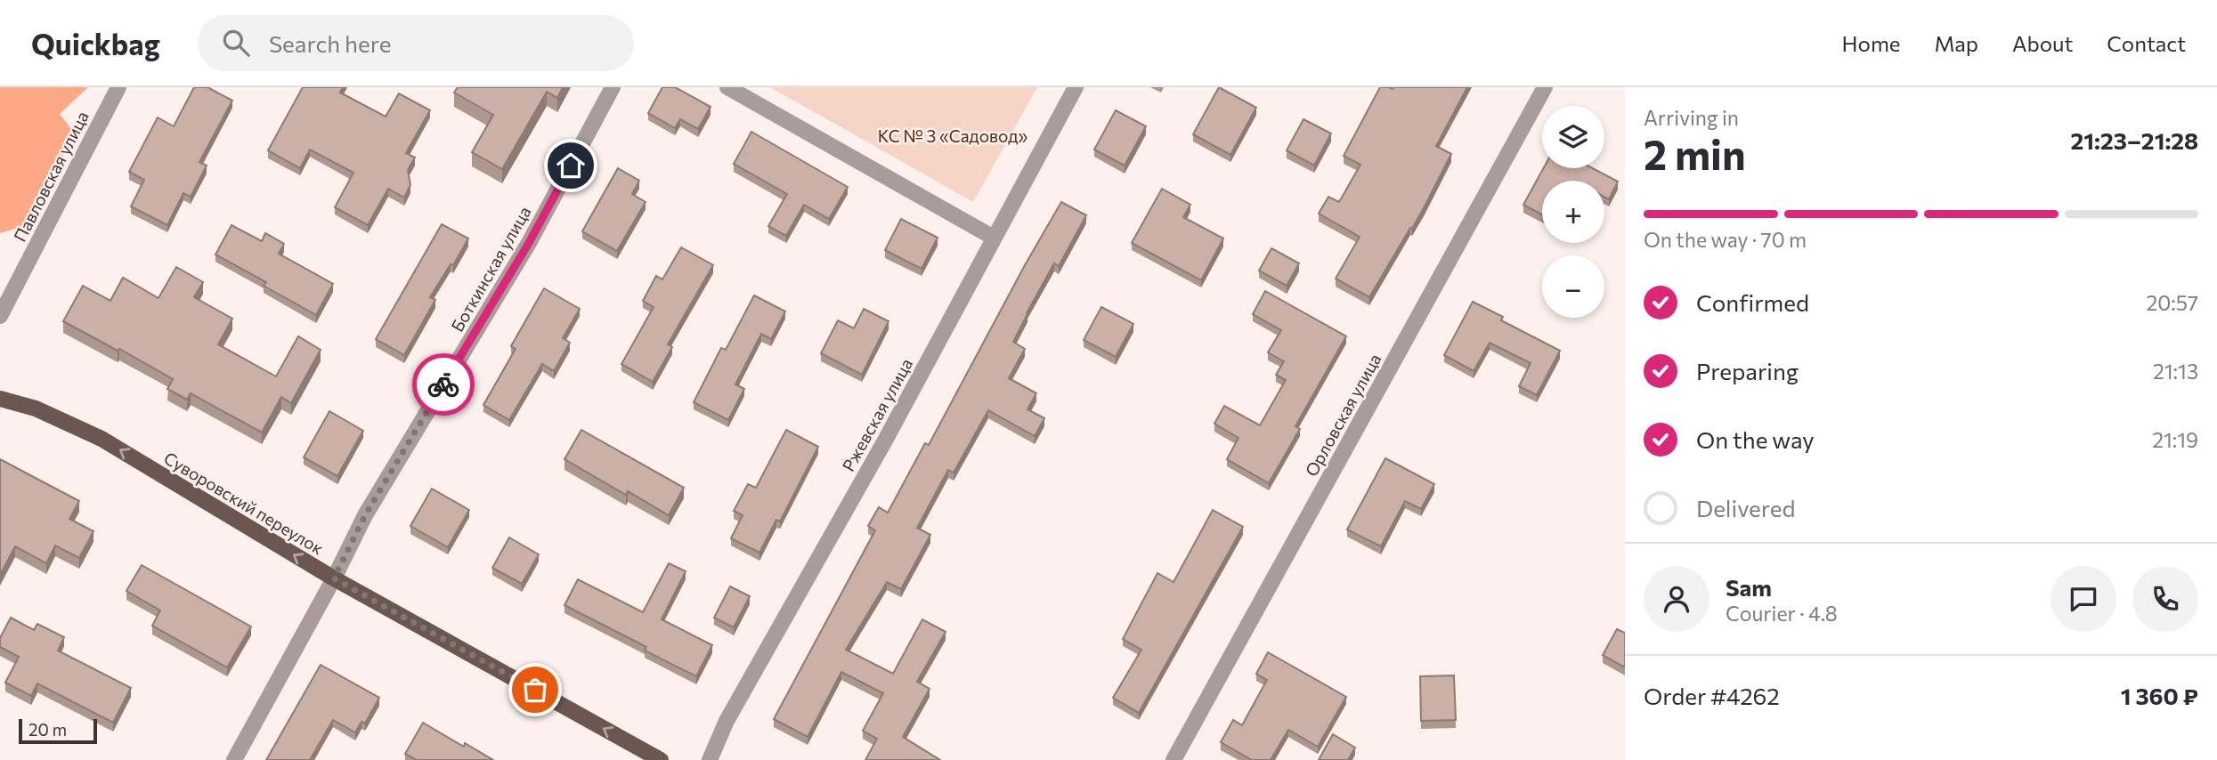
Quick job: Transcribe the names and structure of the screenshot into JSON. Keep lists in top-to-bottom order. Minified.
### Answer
{"streets":{"main road":["Суворовский переулок"],"street":["Павловская улица","Боткинская улица","Ржевская улица","Орловская улица"]},"crossings":[["Боткинская улица","Суворовский переулок"]],"one_way":["Суворовский переулок"],"parks":["КС № 3 «Садовод»"],"scale_bar":"20 m","page":{"header":"Quickbag","search":"Search here","nav":["Home","Map","About","Contact"],"heading":["2 min","Arriving in","21:23–21:28"],"panel":["Sam","Courier · 4.8","Order #4262","1 360 ₽"],"map_buttons":["+","−"],"bar":"On the way · 70 m","list":[["Confirmed","20:57"],["Preparing","21:13"],["On the way","21:19"],"Delivered"],"scale":"20 m"}}
